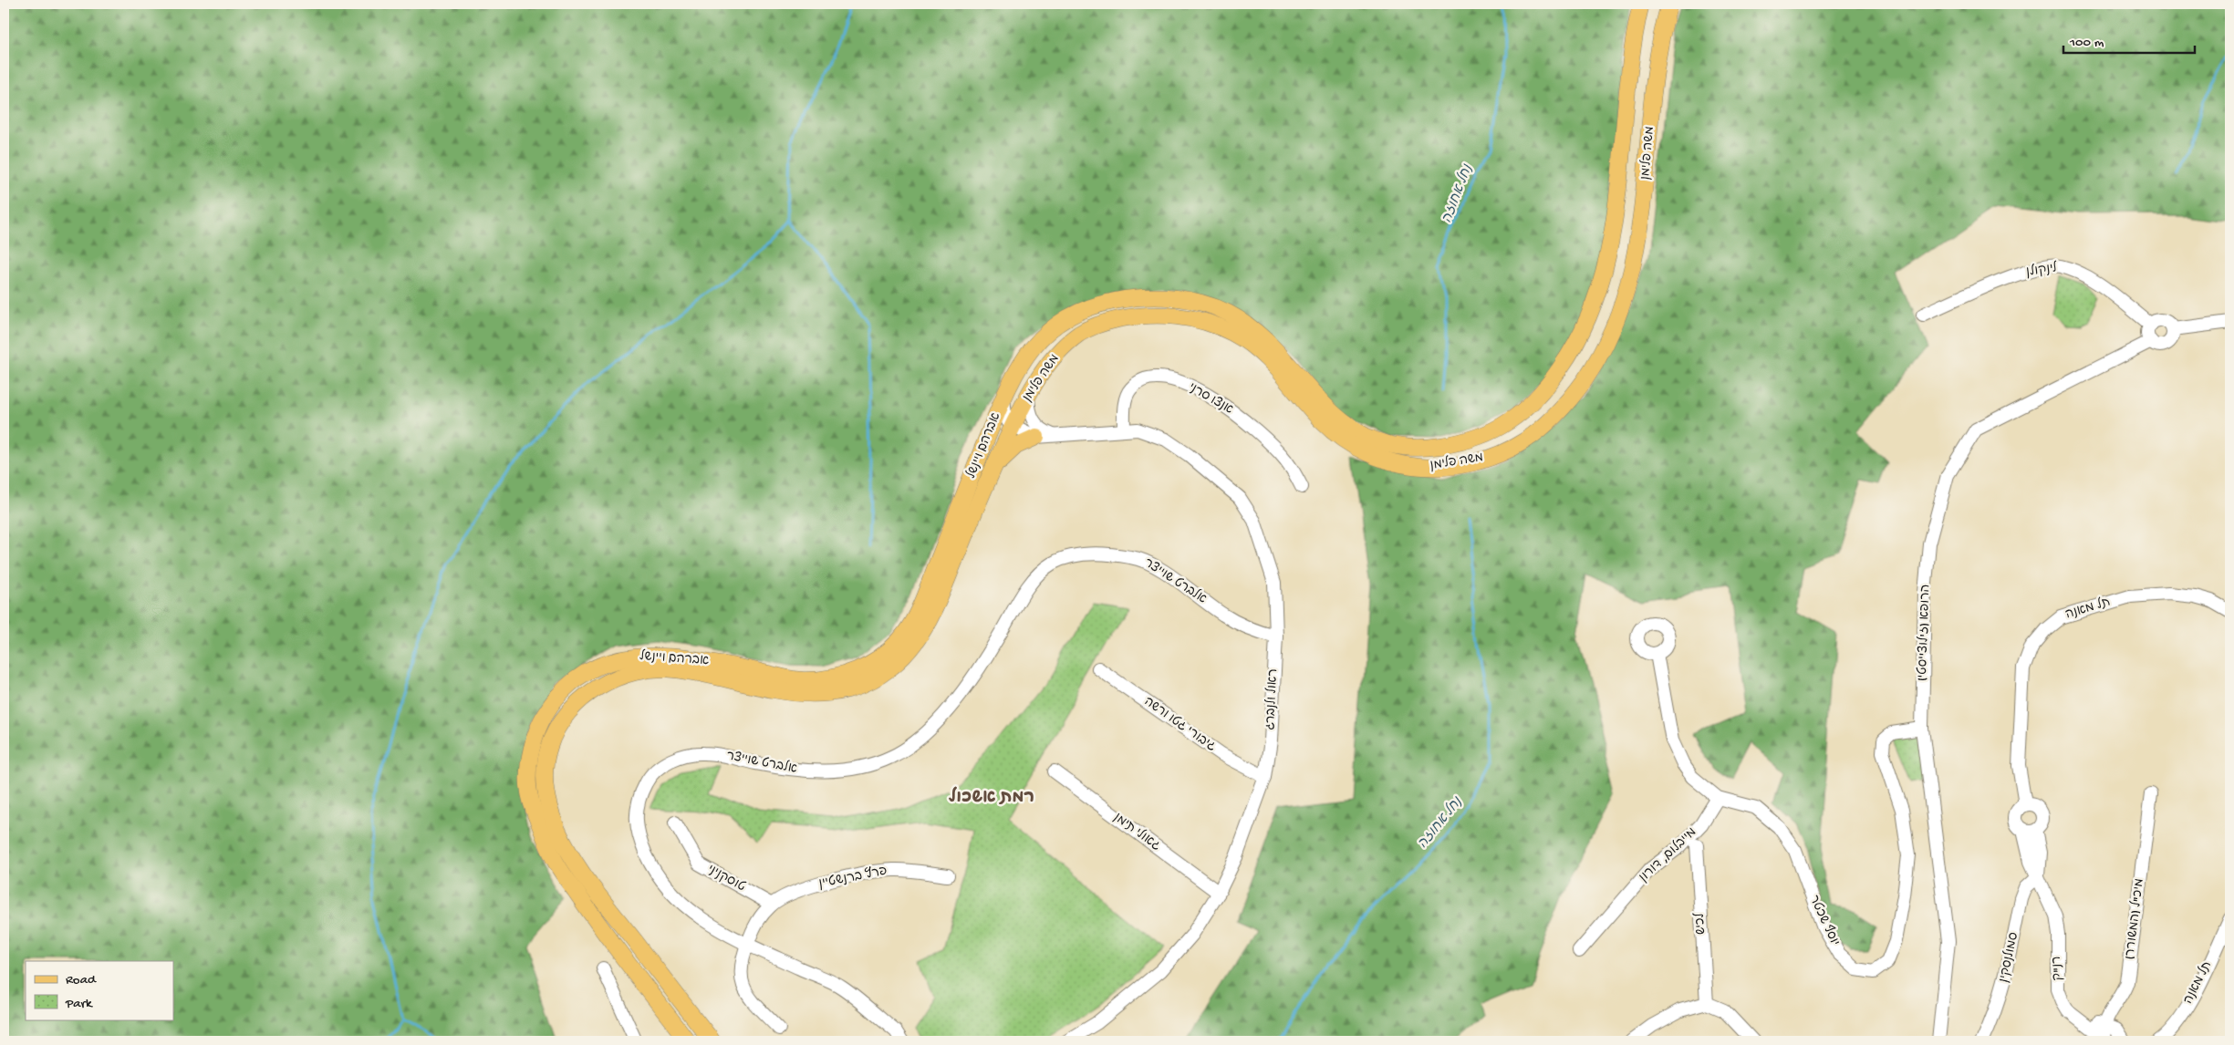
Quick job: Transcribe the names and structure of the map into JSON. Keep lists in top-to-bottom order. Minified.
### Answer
{"streets":{"main road":["משה פלימן","אברהם ויינשל"],"street":["לינקולן","אנצו סרני","אלברט שוייצר","תל מאנה","הרופא (ז'לוצ'יסטי)","ראול ולנברג","גיבורי גטו ורשה","גאולי תימן","מייבלום, דורון","פרץ ברנשטיין","טוסקניני","מיכ\"ל (המשורר)","יוסף שכטר","לכיש","סמולנסקין","רנ\"ק"]},"crossings":[["משה פלימן","אברהם ויינשל"],["לינקולן","הרופא (ז'לוצ'יסטי)"],["אנצו סרני","ראול ולנברג"],["אלברט שוייצר","ראול ולנברג"],["אלברט שוייצר","פרץ ברנשטיין"],["תל מאנה","רנ\"ק"],["הרופא (ז'לוצ'יסטי)","יוסף שכטר"],["ראול ולנברג","גיבורי גטו ורשה"],["ראול ולנברג","גאולי תימן"],["מייבלום, דורון","יוסף שכטר"],["פרץ ברנשטיין","טוסקניני"],["מיכ\"ל (המשורר)","רנ\"ק"],["סמולנסקין","רנ\"ק"]],"districts":["רמת אשכול"],"water":["נחל אחוזה"],"legend":["Road","Park"],"scale_bar":"100 m"}
